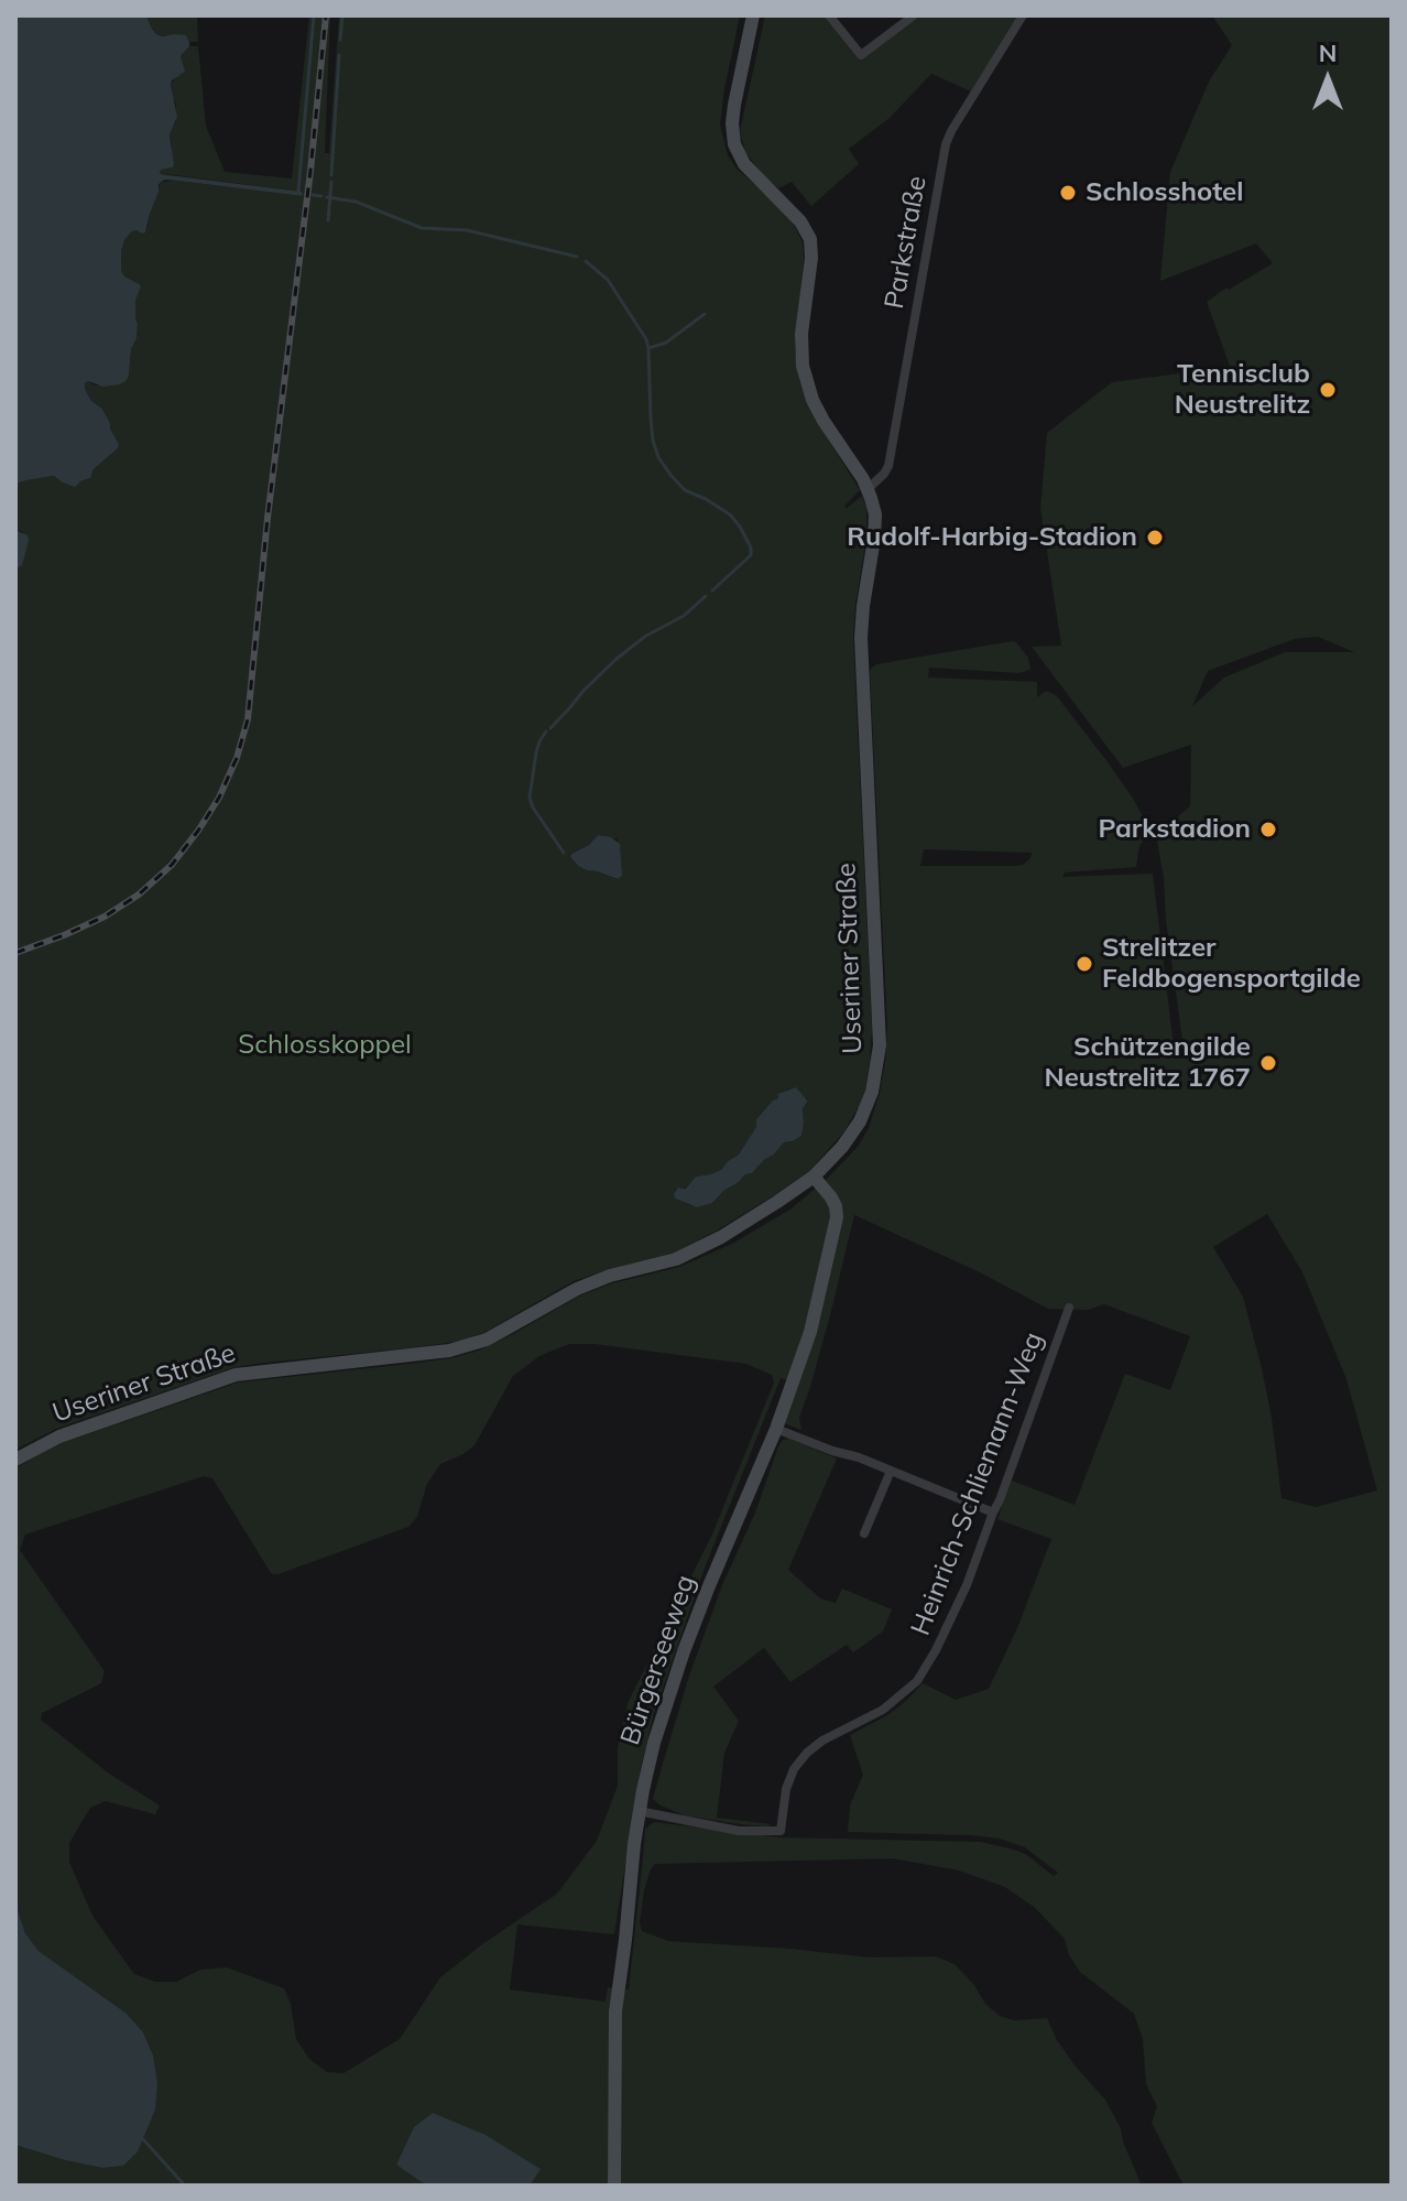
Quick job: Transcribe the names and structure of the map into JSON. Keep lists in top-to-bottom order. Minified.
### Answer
{"streets":{"main road":["Useriner Straße","Bürgerseeweg"],"street":["Parkstraße","Heinrich-Schliemann-Weg"]},"crossings":[["Parkstraße","Useriner Straße"],["Useriner Straße","Bürgerseeweg"],["Heinrich-Schliemann-Weg","Bürgerseeweg"]],"parks":["Schlosskoppel"],"places":["Schlosshotel","Tennisclub Neustrelitz","Rudolf-Harbig-Stadion","Parkstadion","Strelitzer Feldbogensportgilde","Schützengilde Neustrelitz 1767"],"north":"top"}
